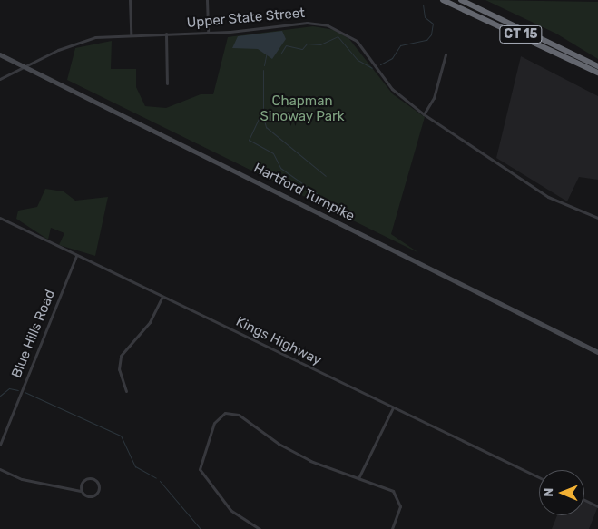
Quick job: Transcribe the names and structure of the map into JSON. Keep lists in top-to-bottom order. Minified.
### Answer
{"streets":{"highway":["CT 15"],"main road":["Hartford Turnpike"],"street":["Upper State Street","Blue Hills Road","Kings Highway"]},"crossings":[["Upper State Street","Hartford Turnpike"],["Blue Hills Road","Kings Highway"]],"parks":["Chapman Sinoway Park"],"north":"left"}
